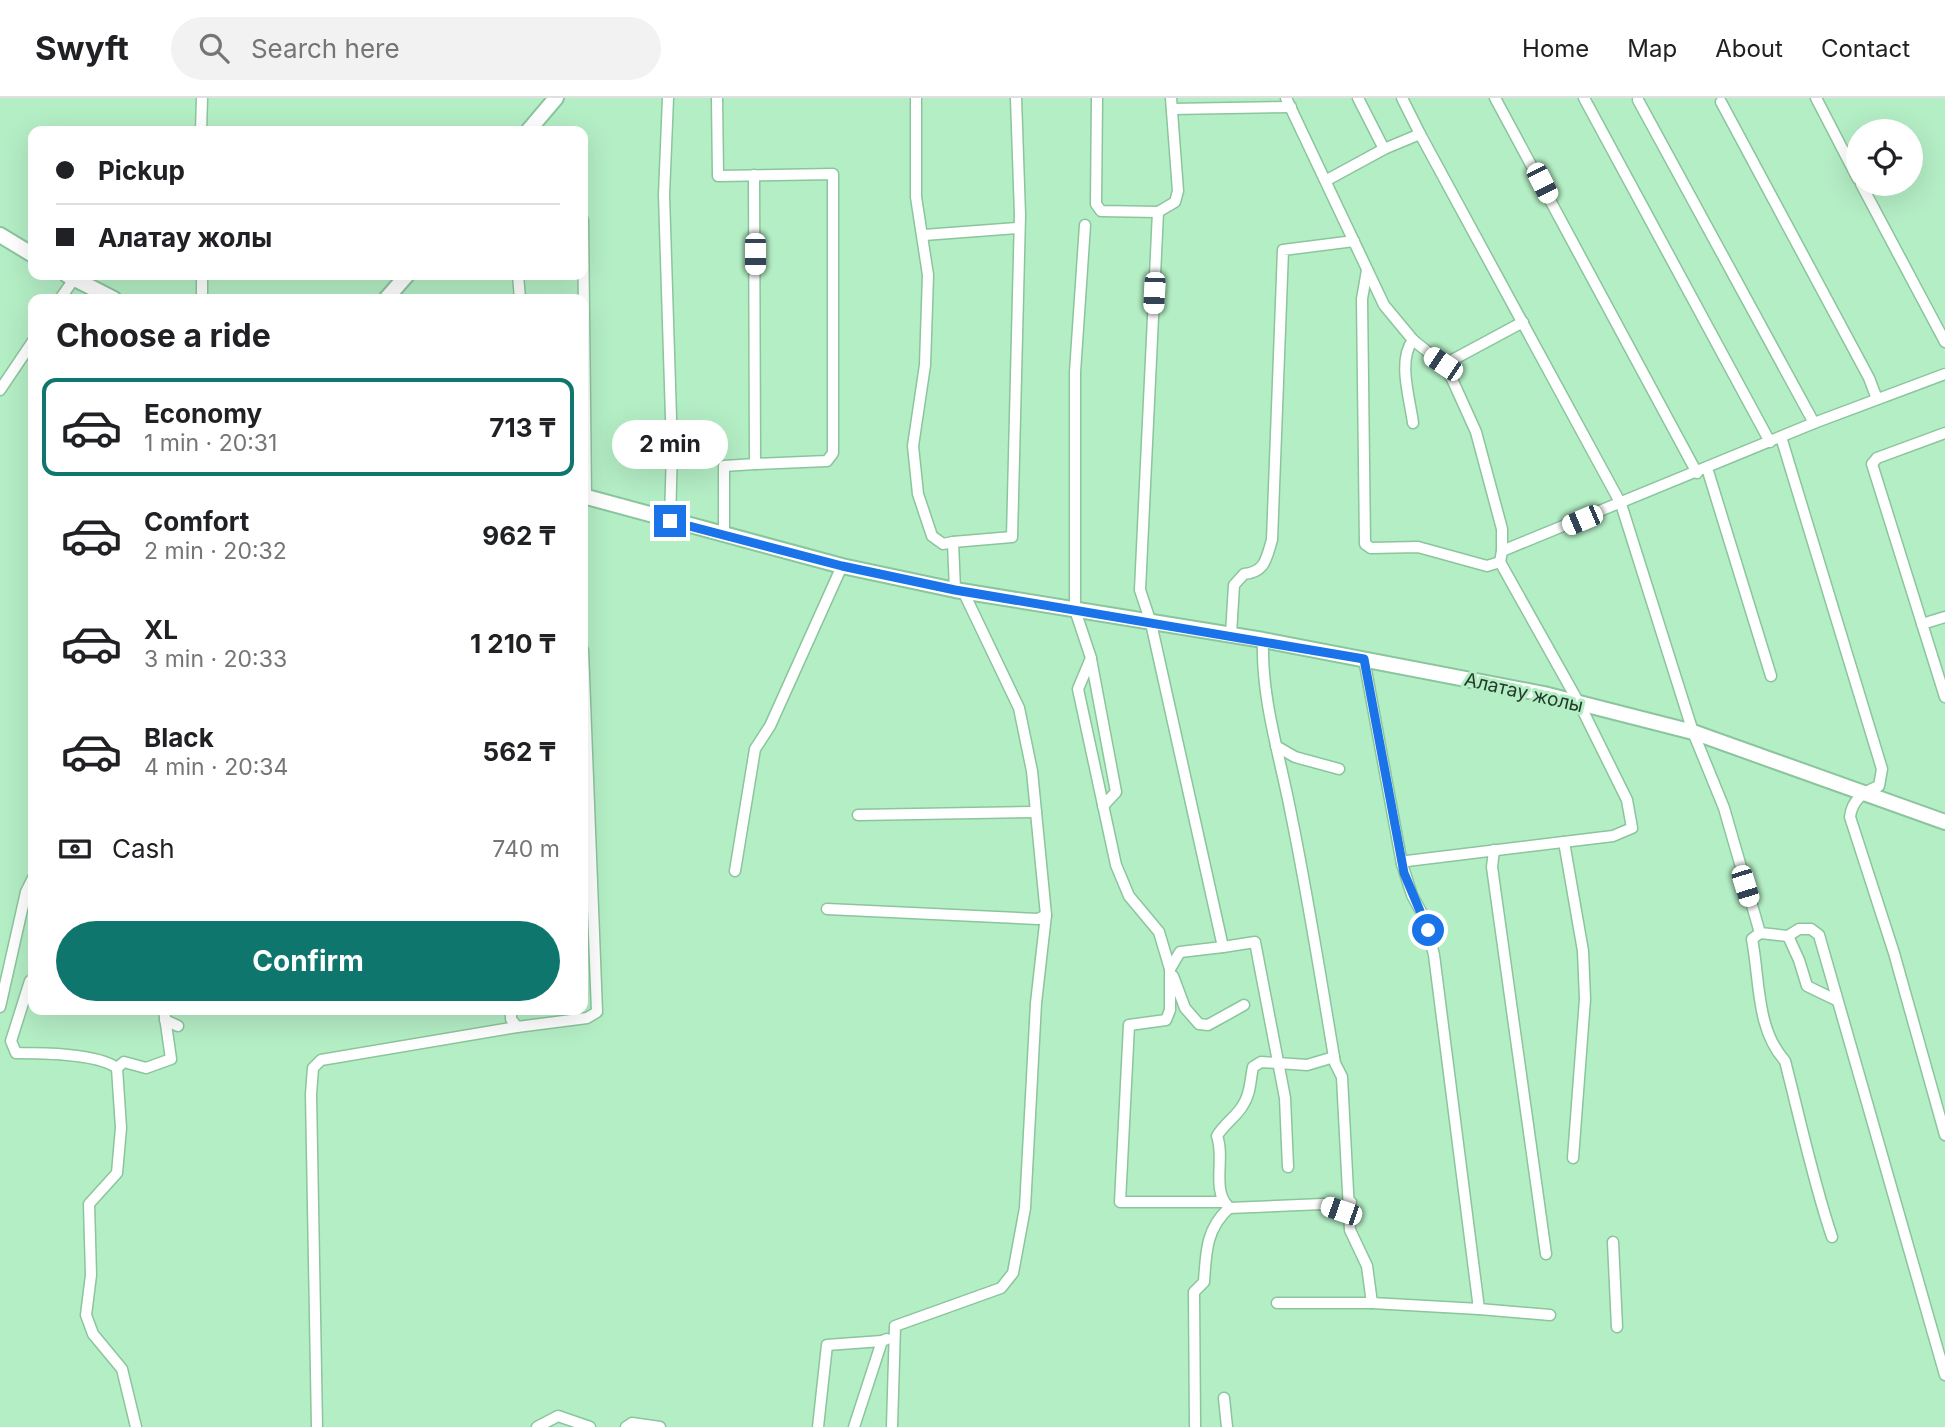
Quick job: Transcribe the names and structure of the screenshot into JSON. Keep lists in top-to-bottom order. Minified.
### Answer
{"streets":{"main road":["Алатау жолы"]},"page":{"header":"Swyft","search":"Search here","nav":["Home","Map","About","Contact"],"banner":["Pickup","Алатау жолы"],"heading":"Choose a ride","list":[{"name":"Economy","note":"1 min · 20:31","value":"713 ₸"},{"name":"Comfort","note":"2 min · 20:32","value":"962 ₸"},{"name":"XL","note":"3 min · 20:33","value":"1 210 ₸"},{"name":"Black","note":"4 min · 20:34","value":"562 ₸"}],"bubble":"2 min","pay":["Cash","740 m"],"buttons":"Confirm"}}
